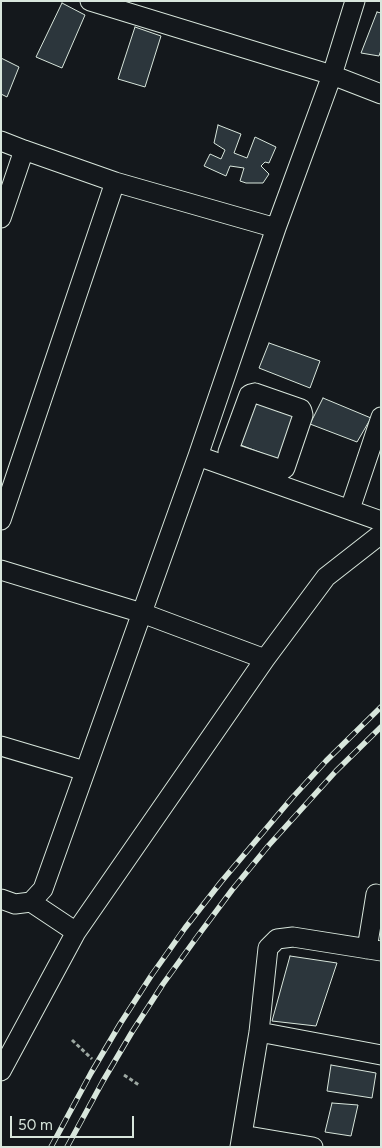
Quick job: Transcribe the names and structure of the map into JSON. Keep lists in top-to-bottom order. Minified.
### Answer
{"scale_bar":"50 m"}
